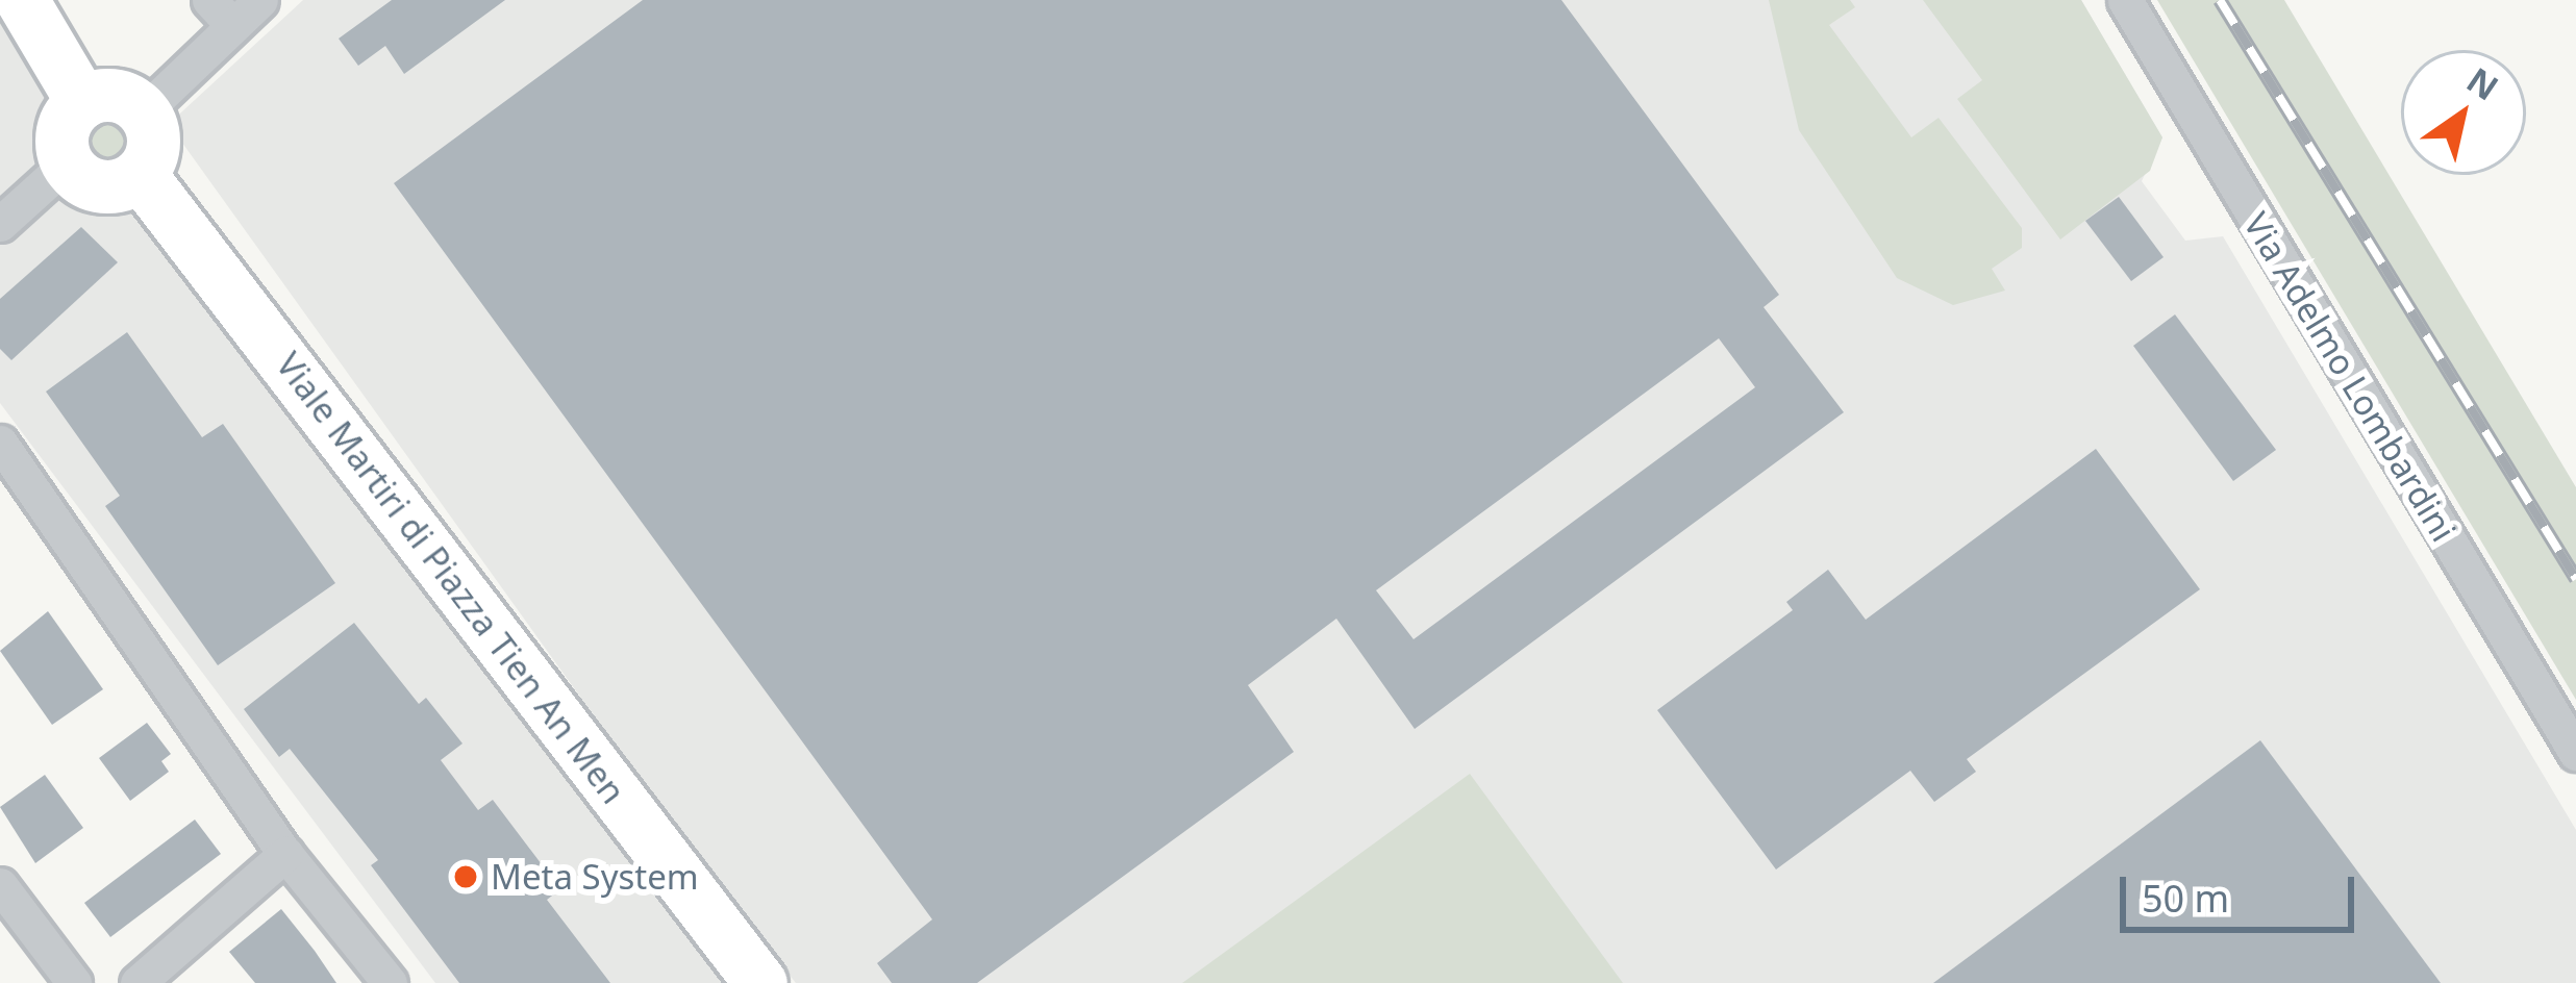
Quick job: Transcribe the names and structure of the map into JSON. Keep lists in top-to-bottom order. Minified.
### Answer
{"streets":{"main road":["Viale Martiri di Piazza Tien An Men"],"street":["Via Adelmo Lombardini"]},"places":["Meta System"],"scale_bar":"50 m","north":"top right"}
